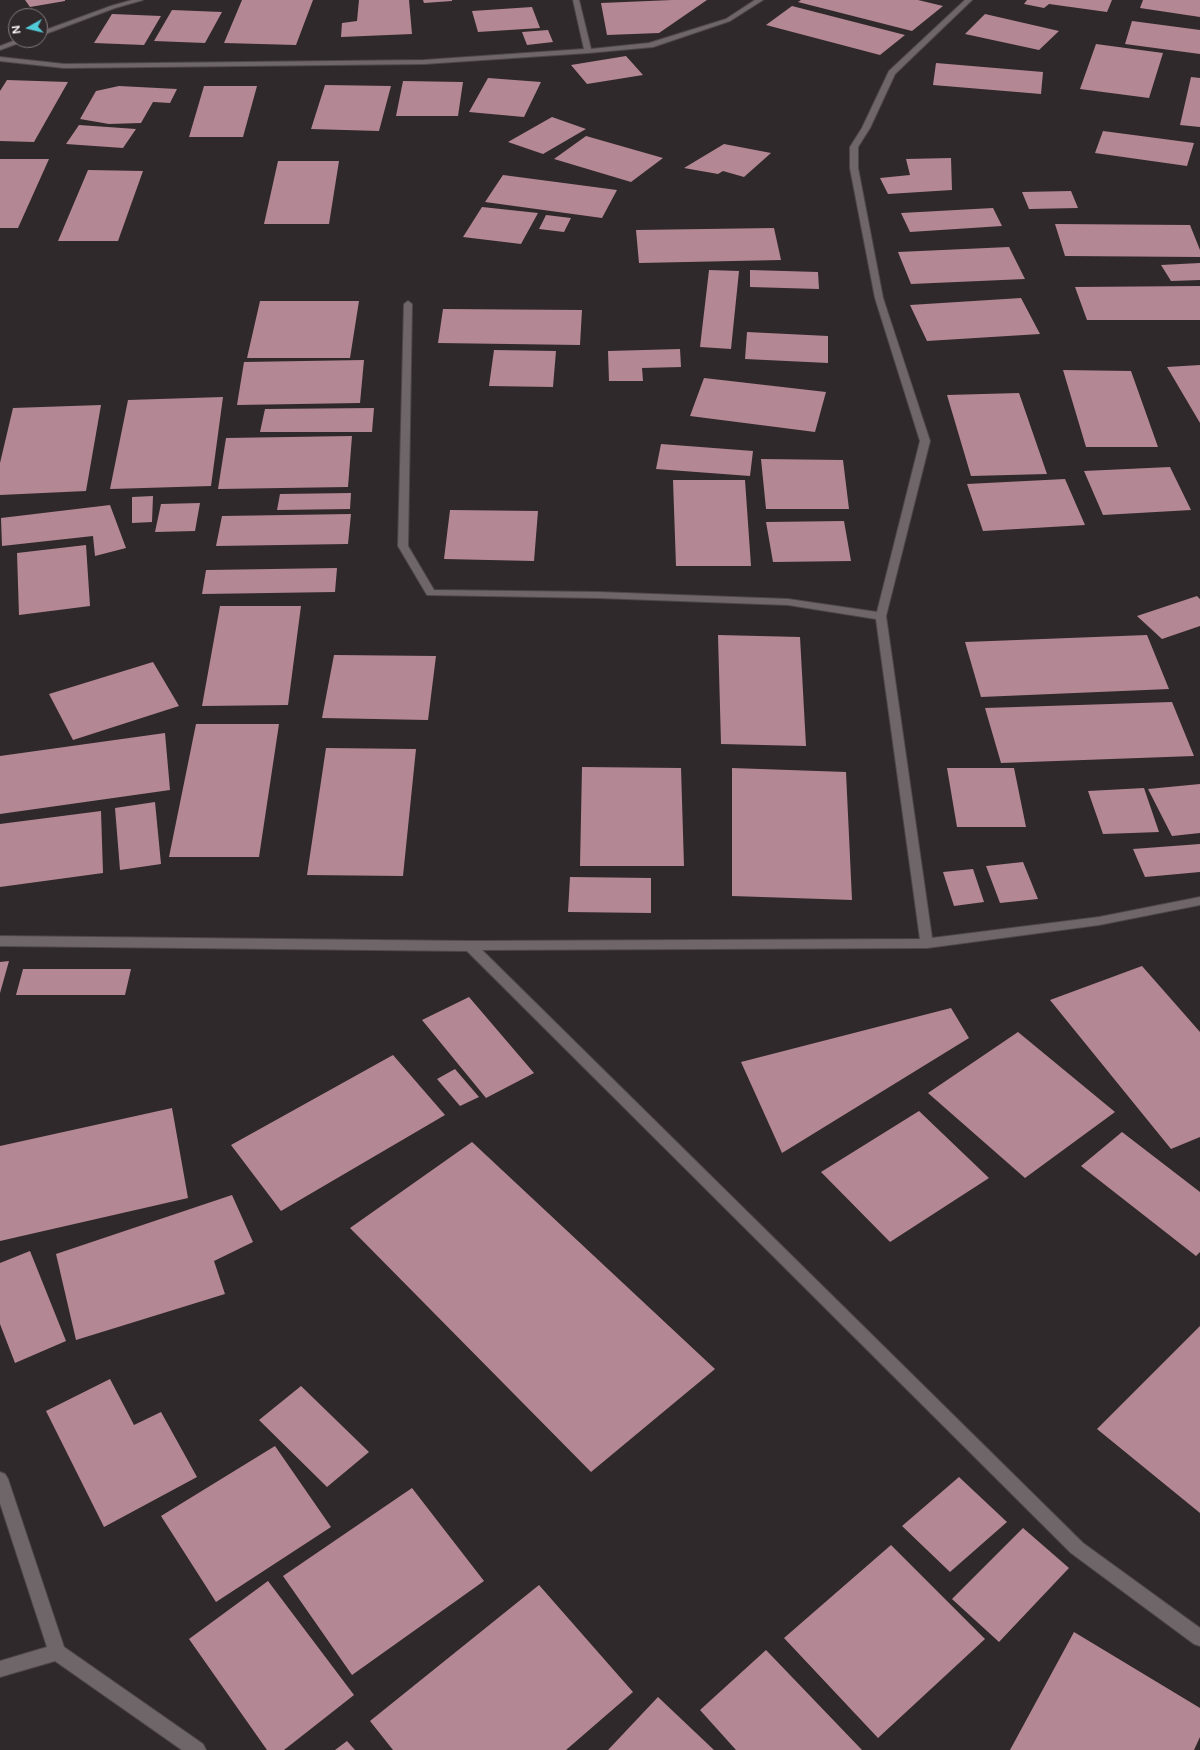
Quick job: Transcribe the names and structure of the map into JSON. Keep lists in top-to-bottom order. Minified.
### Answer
{"north":"left"}
